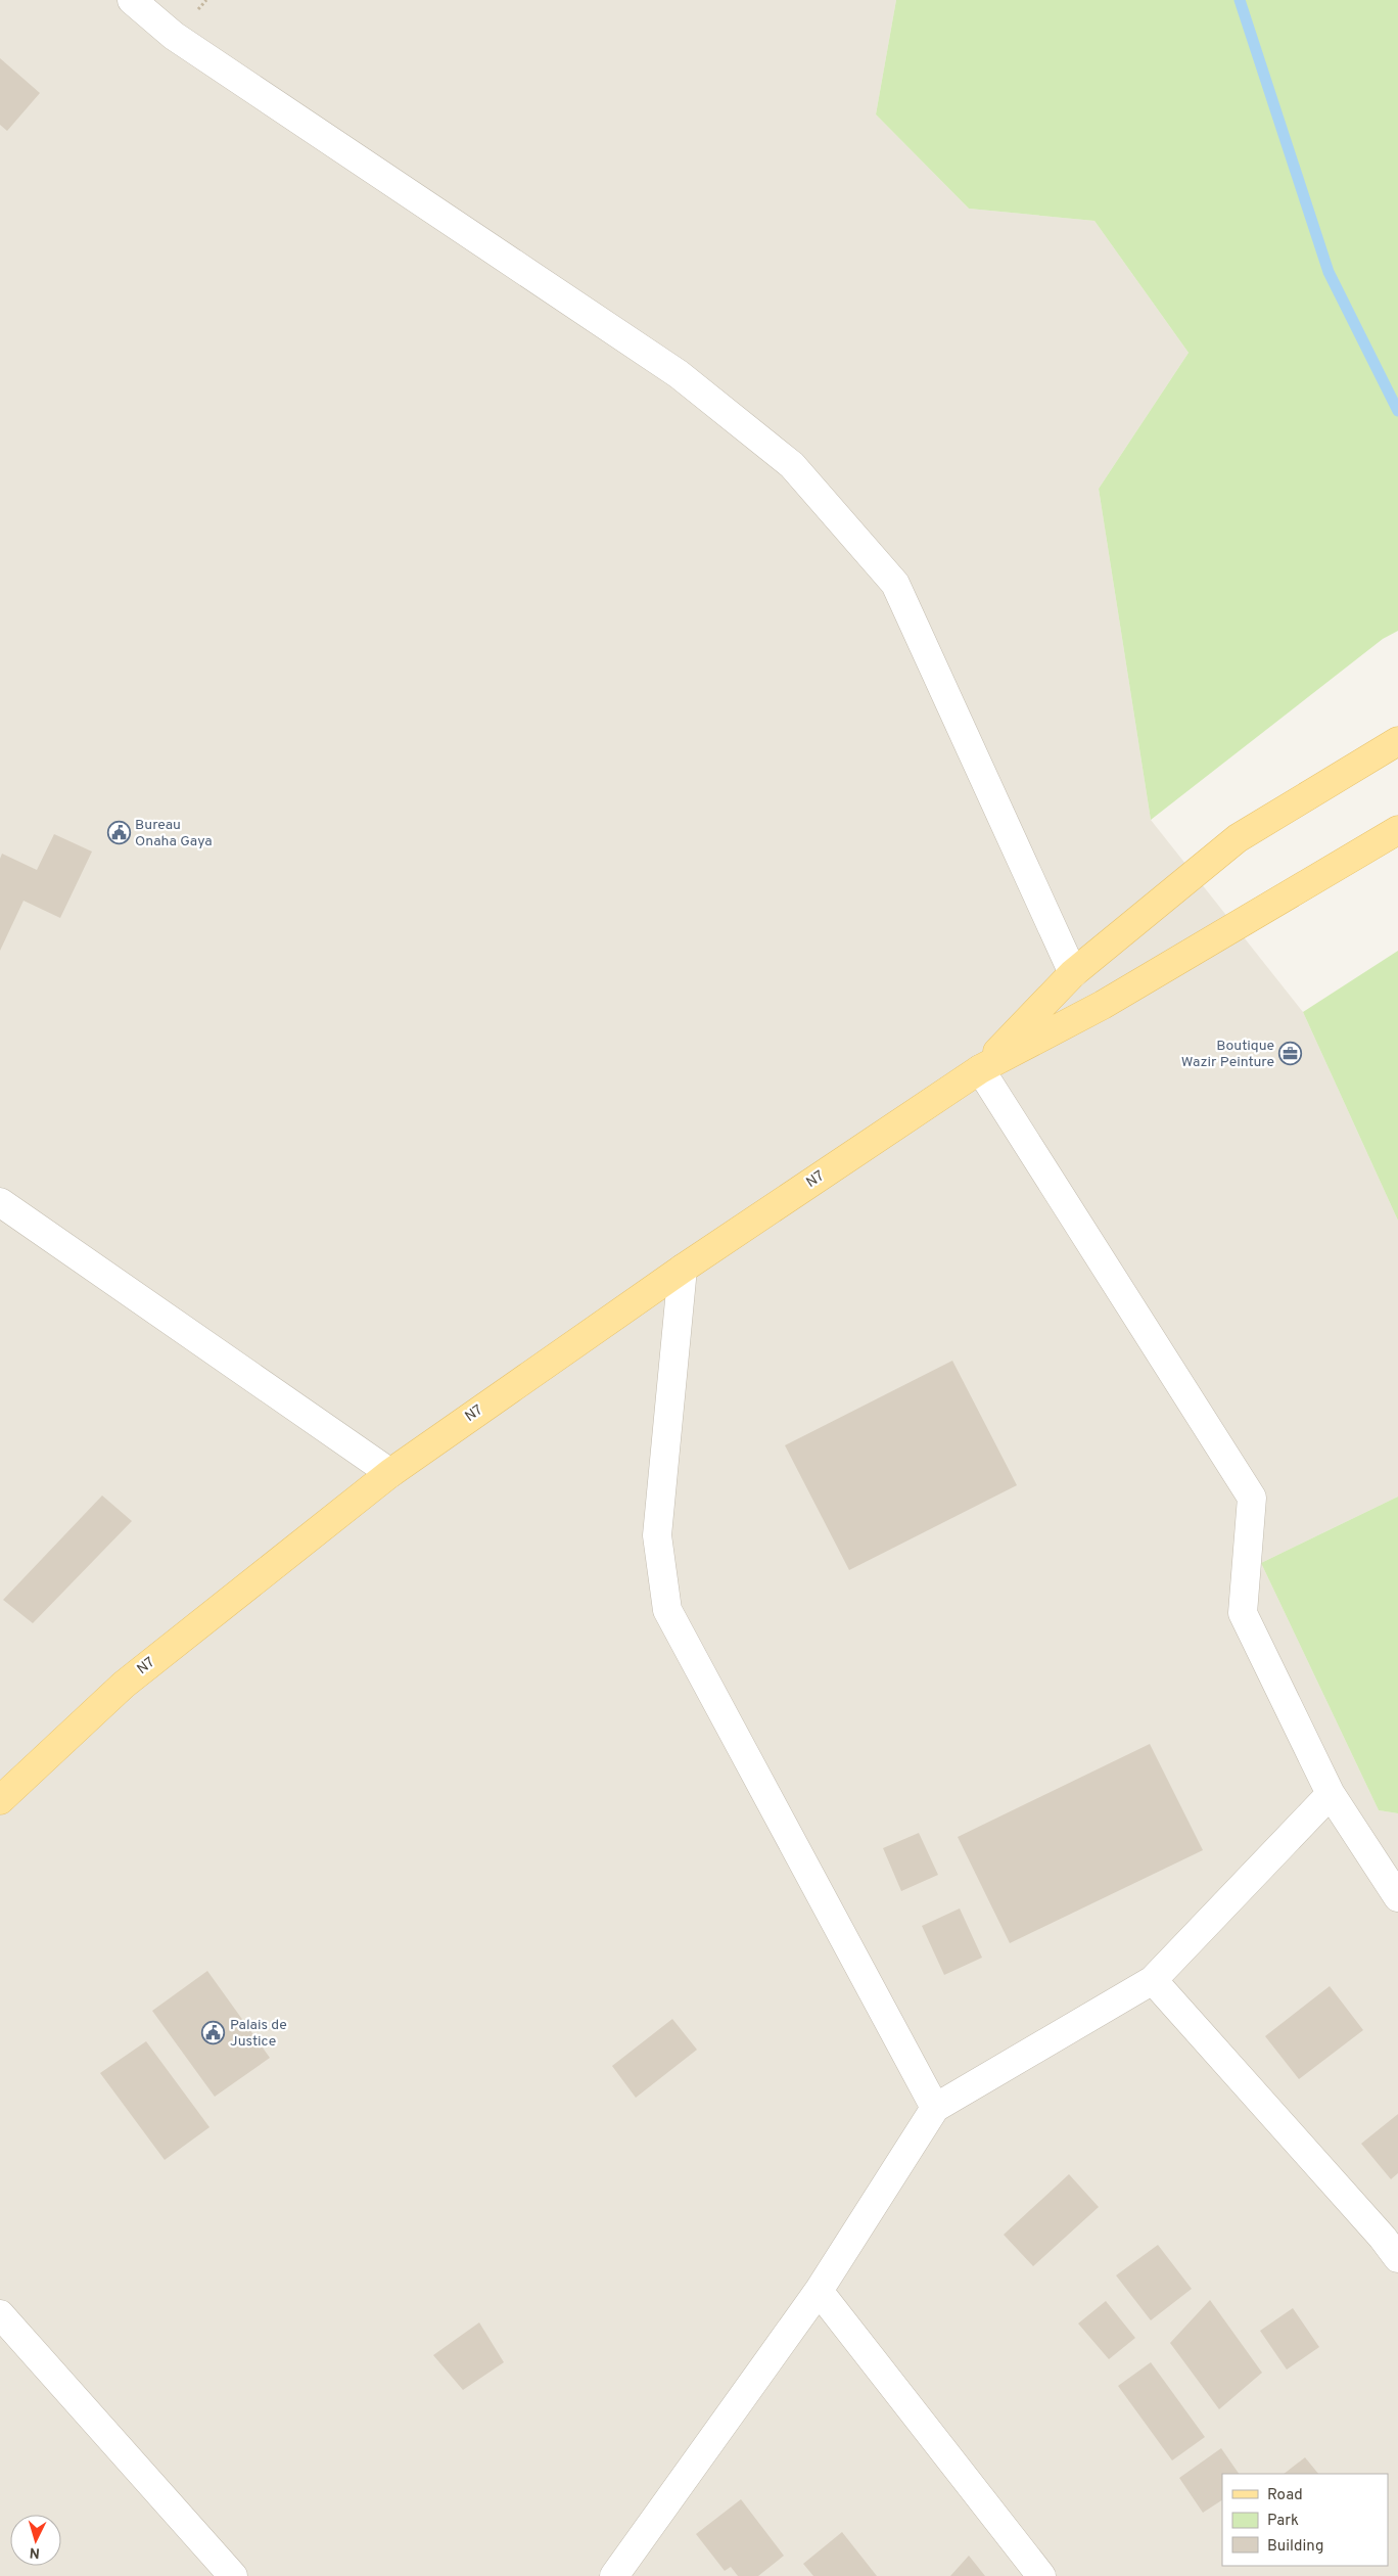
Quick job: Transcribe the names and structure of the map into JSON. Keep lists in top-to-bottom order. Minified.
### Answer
{"streets":{"main road":["N7"]},"places":{"public building":["Bureau Onaha Gaya","Palais de Justice"],"office":["Boutique Wazir Peinture"]},"legend":["Road","Park","Building"],"north":"bottom"}
